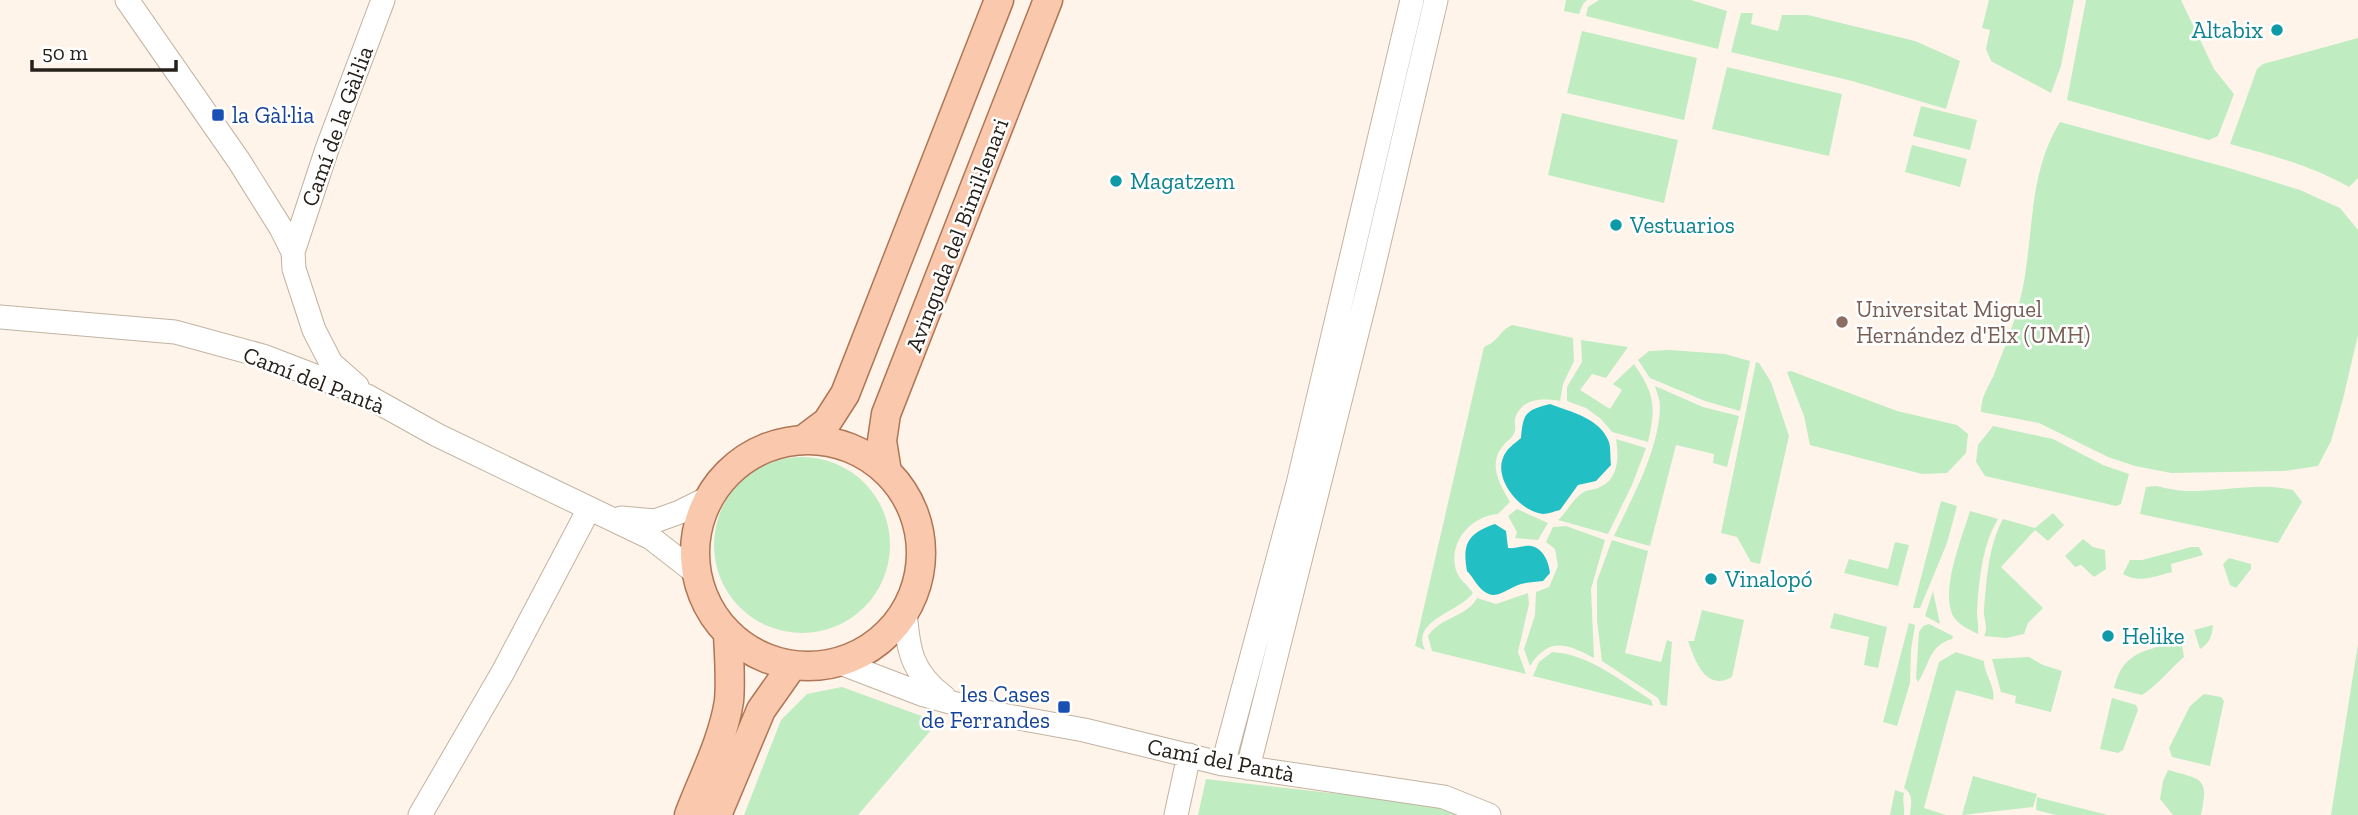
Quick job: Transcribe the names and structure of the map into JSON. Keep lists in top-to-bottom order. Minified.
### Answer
{"streets":{"main road":["Avinguda del Bimil·lenari"],"street":["Camí de la Gàl·lia","Camí del Pantà"]},"crossings":[["Avinguda del Bimil·lenari","Camí del Pantà"]],"places":{"other":["Altabix","Magatzem","Vestuarios","Universitat Miguel Hernández d'Elx (UMH)","Vinalopó","Helike"],"transit":["la Gàl·lia","les Cases de Ferrandes"]},"scale_bar":"50 m"}
